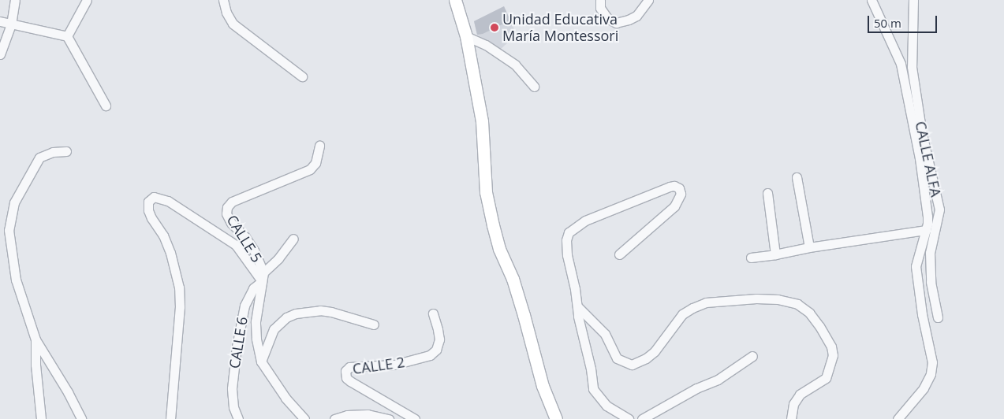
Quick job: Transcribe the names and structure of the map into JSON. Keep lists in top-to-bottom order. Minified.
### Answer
{"streets":{"street":["CALLE ALFA","CALLE 5","CALLE 6","CALLE 2"]},"crossings":[["CALLE 5","CALLE 6"]],"places":["Unidad Educativa María Montessori"],"scale_bar":"50 m"}
